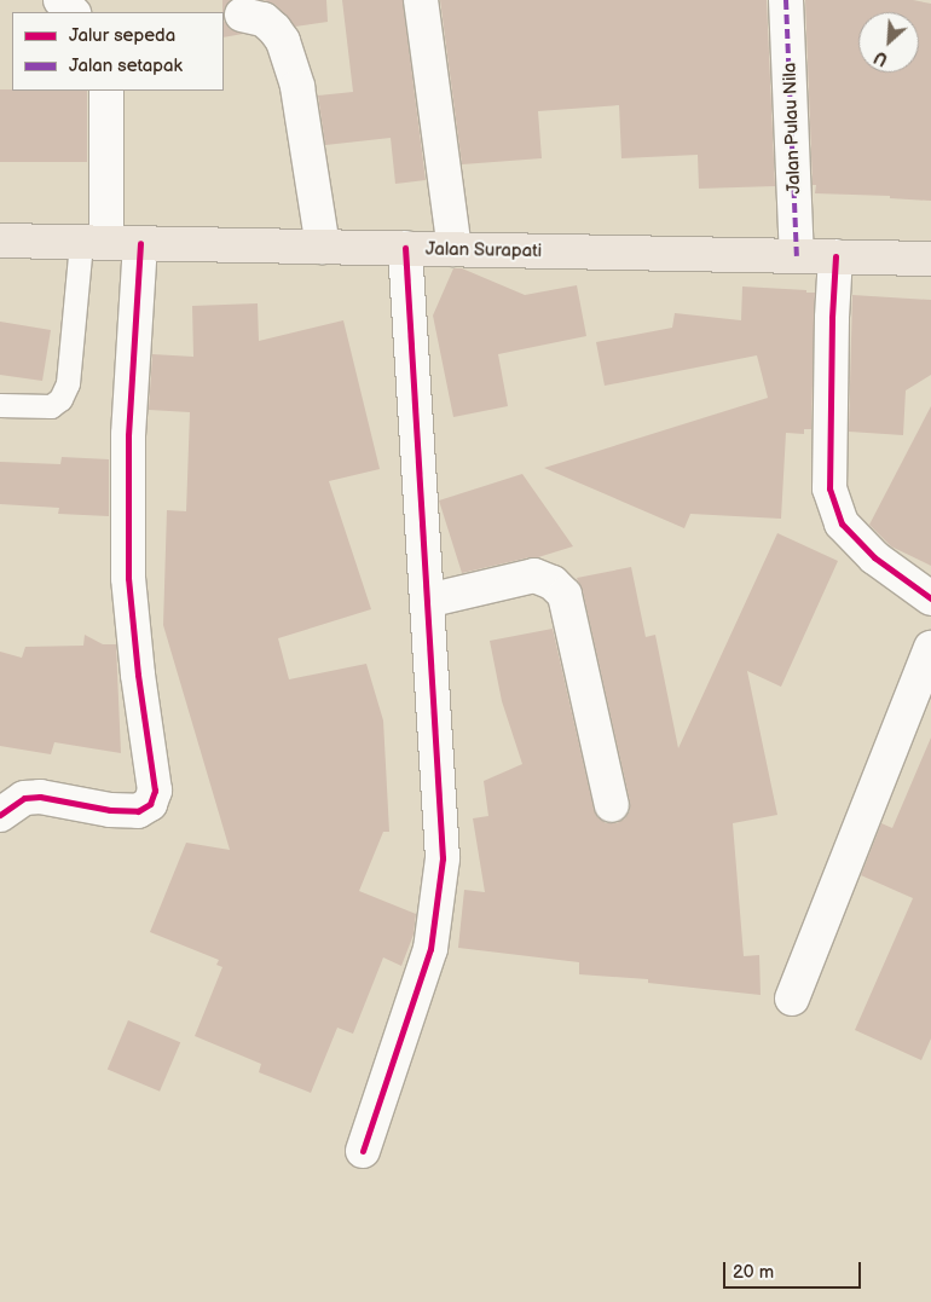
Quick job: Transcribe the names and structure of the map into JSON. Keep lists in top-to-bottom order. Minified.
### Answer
{"streets":{"highway":["Jalan Surapati"],"street":["Jalan Pulau Nila"]},"crossings":[["Jalan Pulau Nila","Jalan Surapati"]],"legend":["Jalur sepeda","Jalan setapak"],"scale_bar":"20 m","north":"bottom left"}
